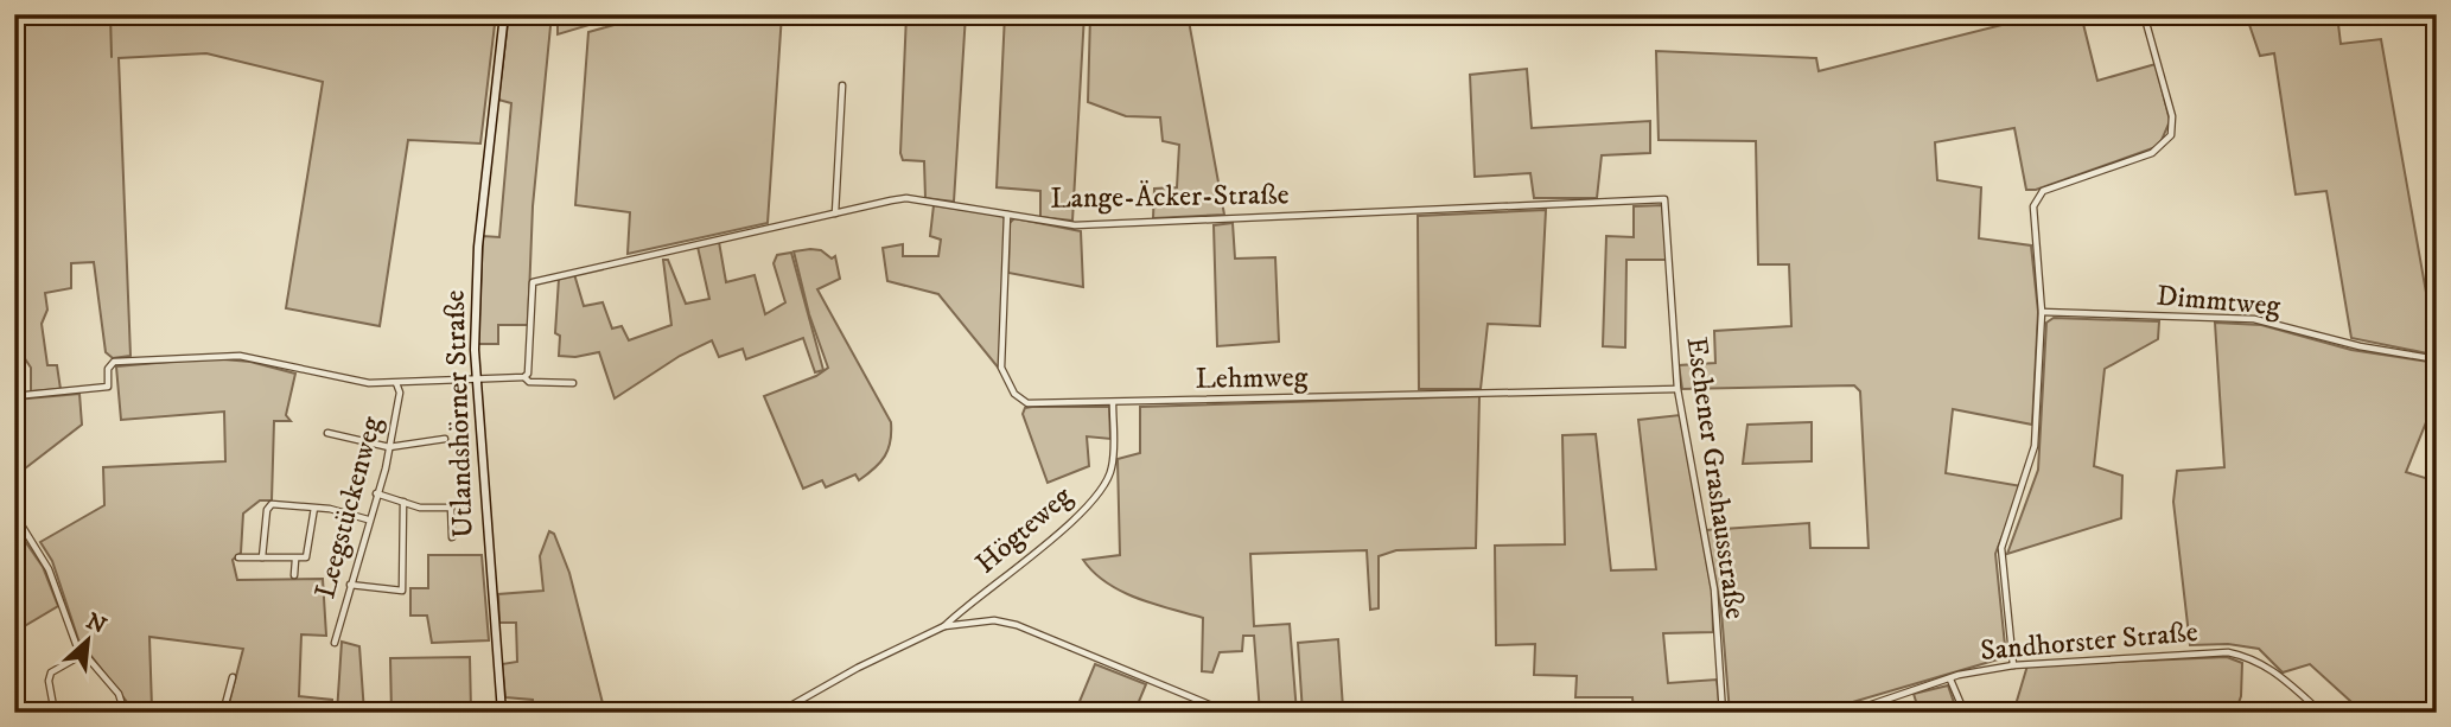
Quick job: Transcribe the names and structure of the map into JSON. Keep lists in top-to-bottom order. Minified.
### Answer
{"streets":{"street":["Lange-Äcker-Straße","Dimmtweg","Lehmweg","Utlandshörner Straße","Eschener Grashausstraße","Leegstückenweg","Högteweg","Sandhorster Straße"]},"crossings":[["Lange-Äcker-Straße","Lehmweg"],["Lange-Äcker-Straße","Eschener Grashausstraße"],["Lehmweg","Eschener Grashausstraße"],["Lehmweg","Högteweg"]],"north":"top right"}
